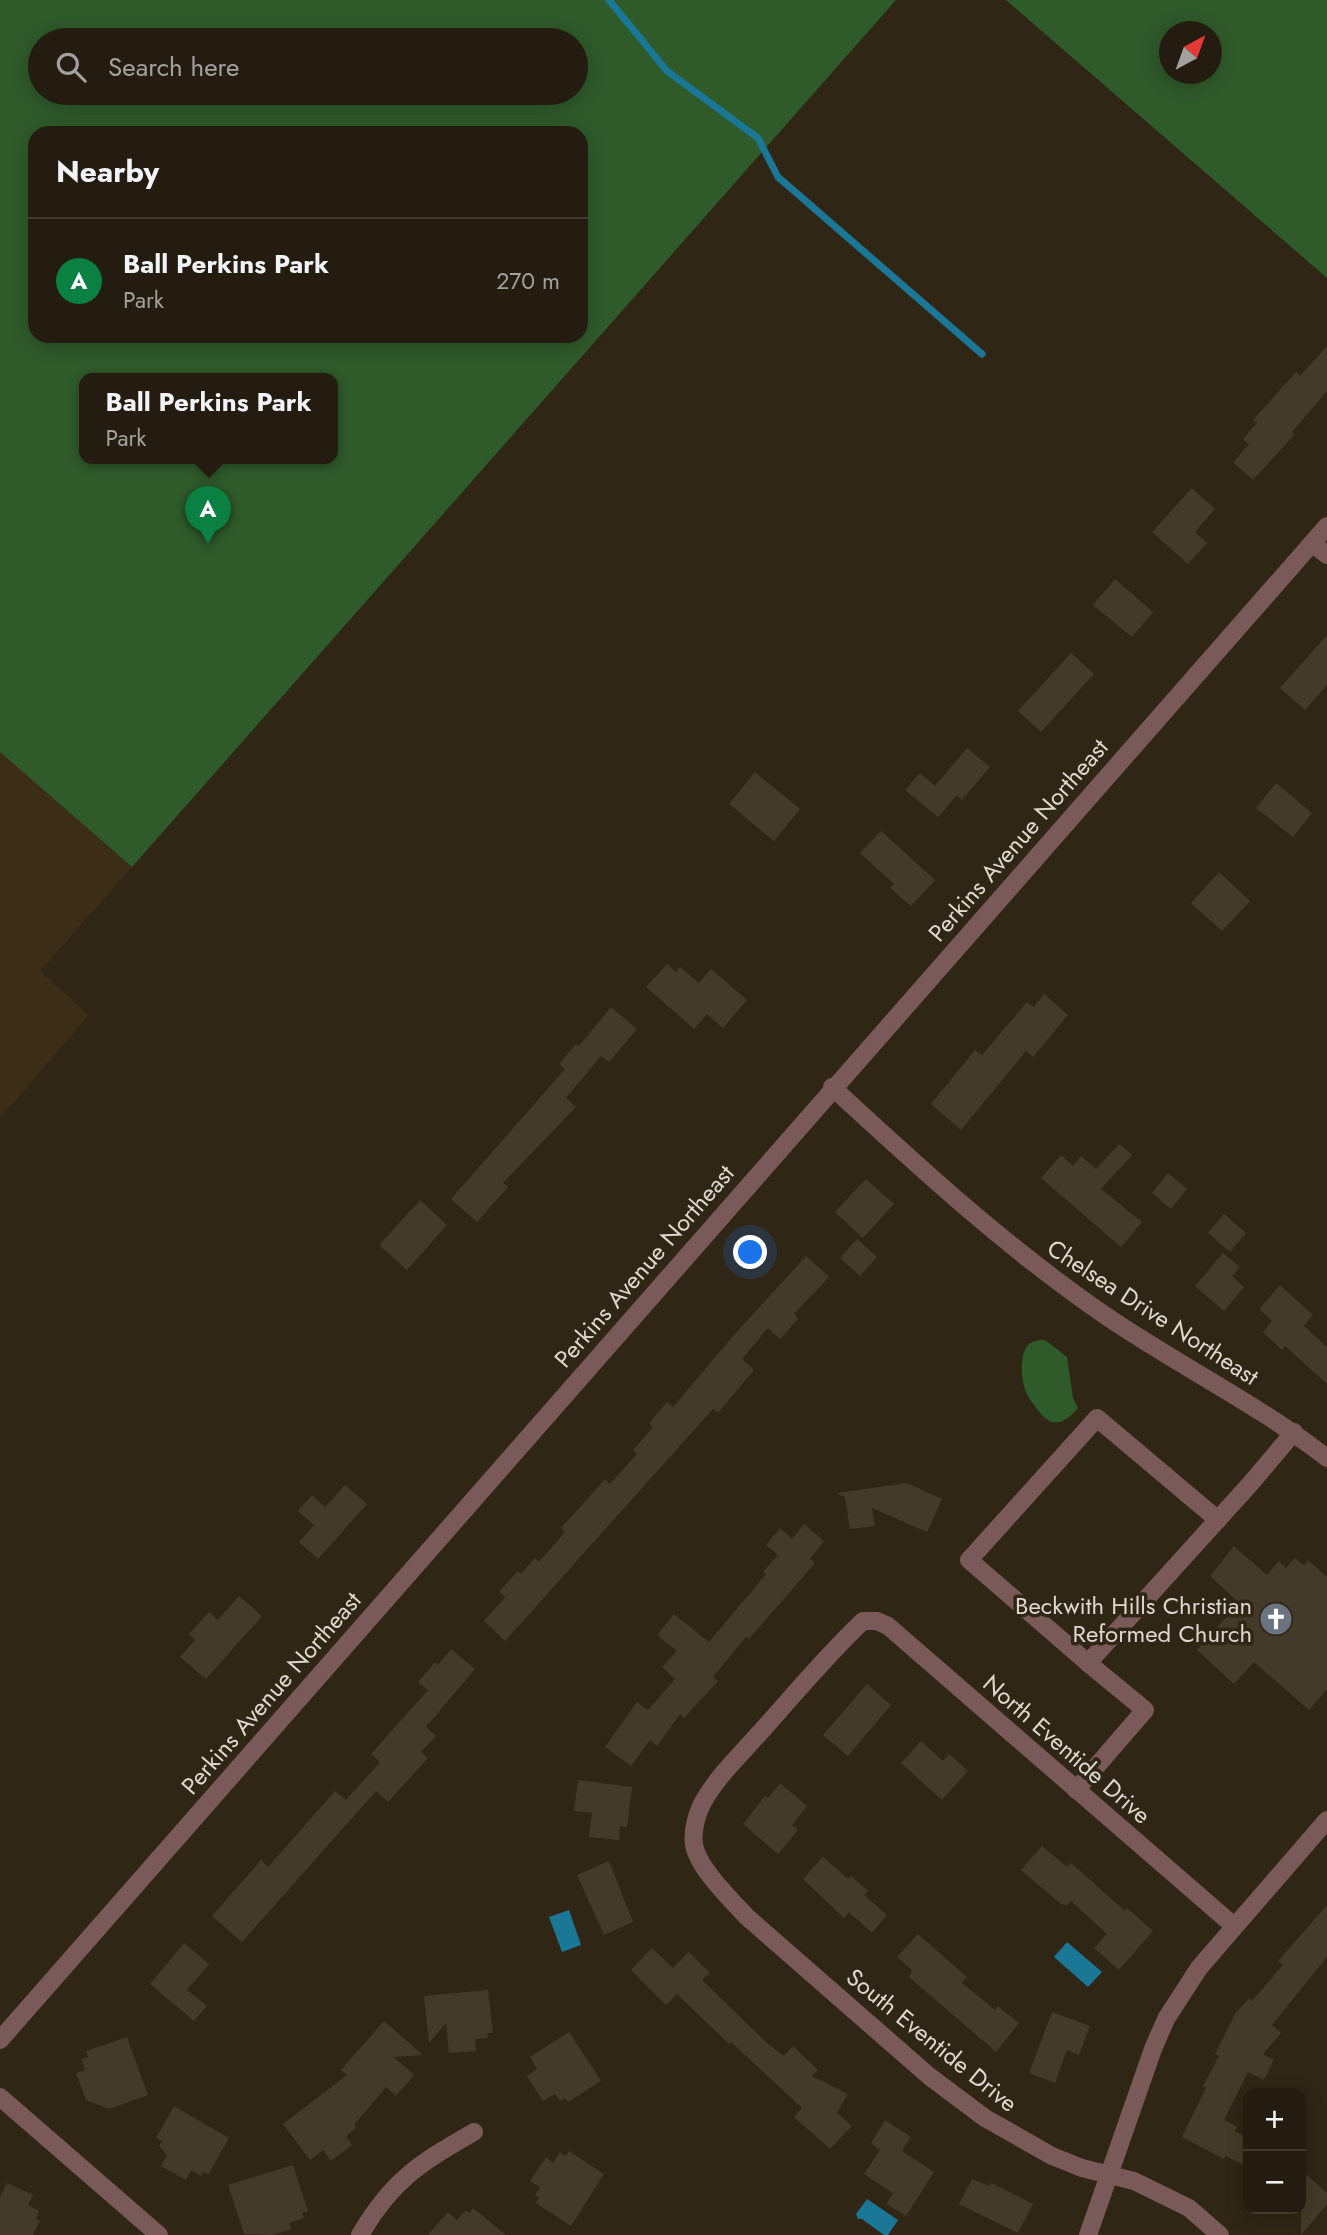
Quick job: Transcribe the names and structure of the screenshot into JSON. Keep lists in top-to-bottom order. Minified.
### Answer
{"streets":{"street":["Perkins Avenue Northeast","Chelsea Drive Northeast","North Eventide Drive","South Eventide Drive"]},"crossings":[["Perkins Avenue Northeast","Chelsea Drive Northeast"],["North Eventide Drive","South Eventide Drive"]],"places":{"church":["Beckwith Hills Christian Reformed Church"]},"north":"top right","page":{"search":"Search here","heading":"Nearby","list":[{"mark":"A","name":"Ball Perkins Park","note":"Park","value":"270 m"}],"popup":["Ball Perkins Park","Park"],"pins":"A","map_buttons":["+","−"]}}
